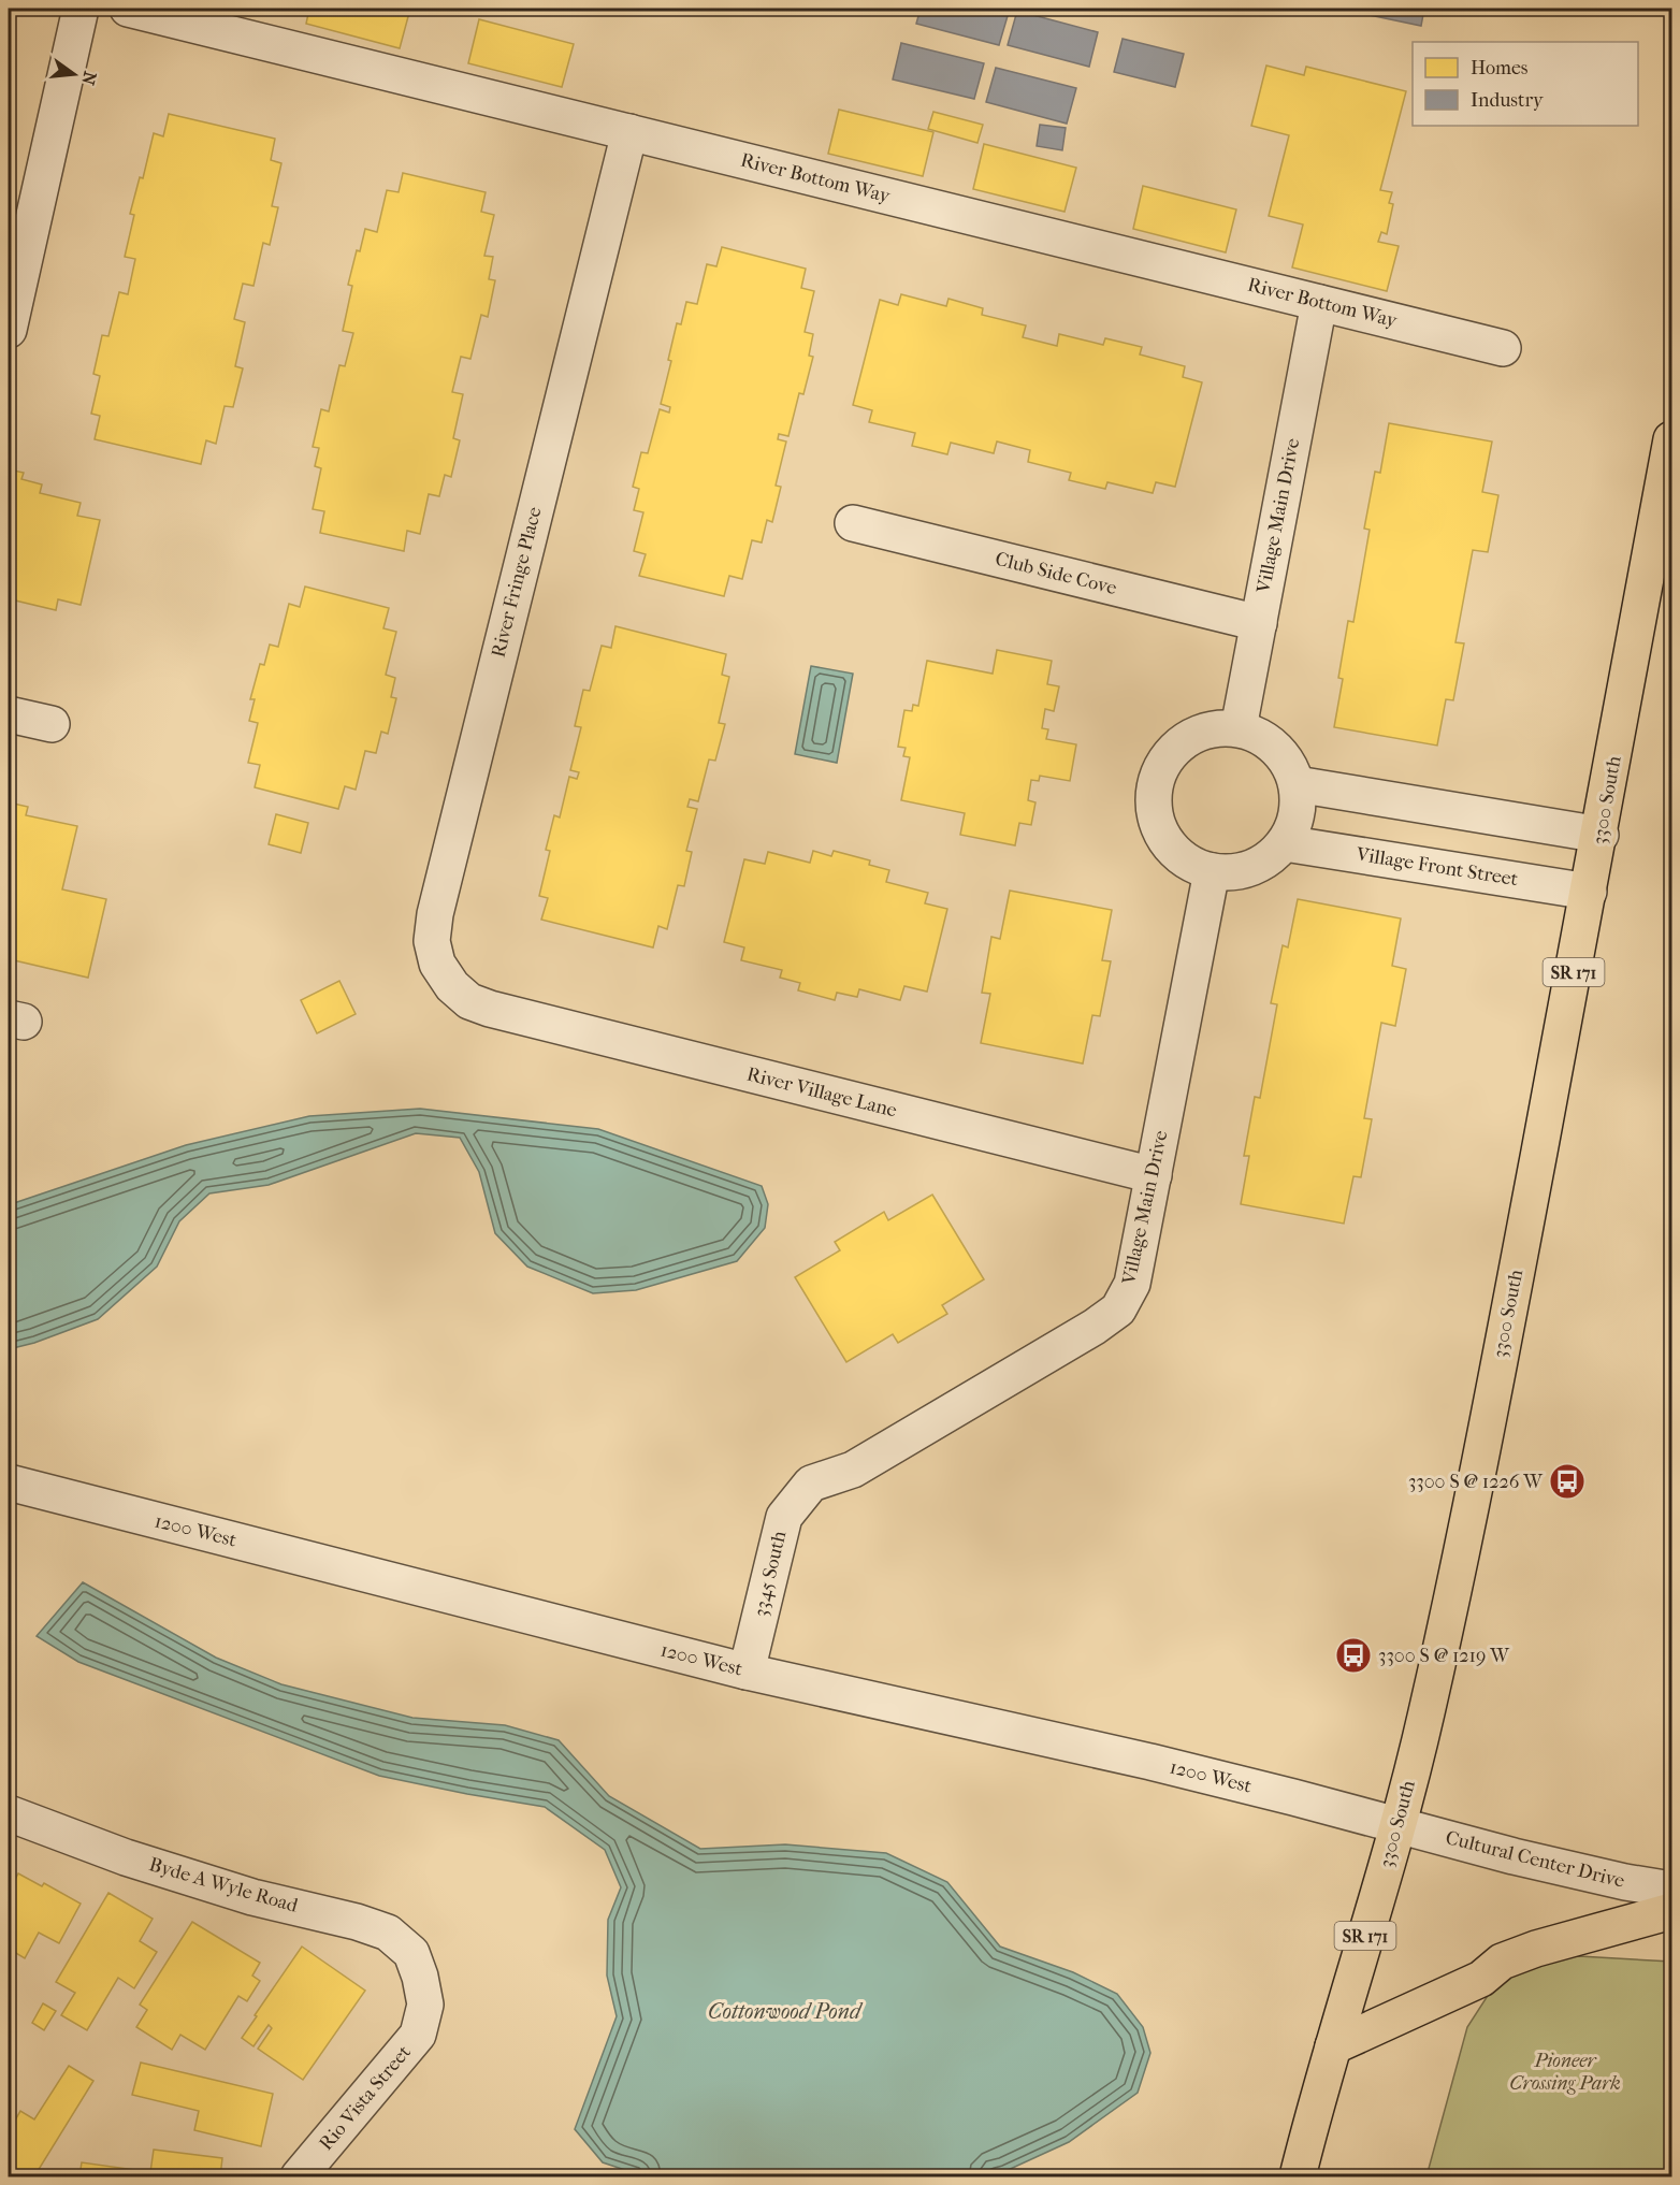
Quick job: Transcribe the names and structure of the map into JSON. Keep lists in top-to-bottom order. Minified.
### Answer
{"streets":{"main road":["3300 South","SR 171"],"street":["River Bottom Way","Village Main Drive","Club Side Cove","River Fringe Place","Village Front Street","River Village Lane","1200 West","3345 South","Cultural Center Drive","Byde A Wyle Road","Rio Vista Street"]},"crossings":[["River Bottom Way","Village Main Drive"],["River Bottom Way","River Fringe Place"],["Village Main Drive","Club Side Cove"],["Village Main Drive","Village Front Street"],["Village Main Drive","River Village Lane"],["Village Main Drive","3345 South"],["River Fringe Place","River Village Lane"],["3300 South","Village Front Street"],["3300 South","1200 West"],["3300 South","Cultural Center Drive"],["1200 West","3345 South"],["1200 West","Cultural Center Drive"],["Byde A Wyle Road","Rio Vista Street"]],"water":["Cottonwood Pond"],"parks":["Pioneer Crossing Park"],"places":{"bus stop":["3300 S @ 1226 W","3300 S @ 1219 W"]},"legend":["Homes","Industry"],"north":"right"}
